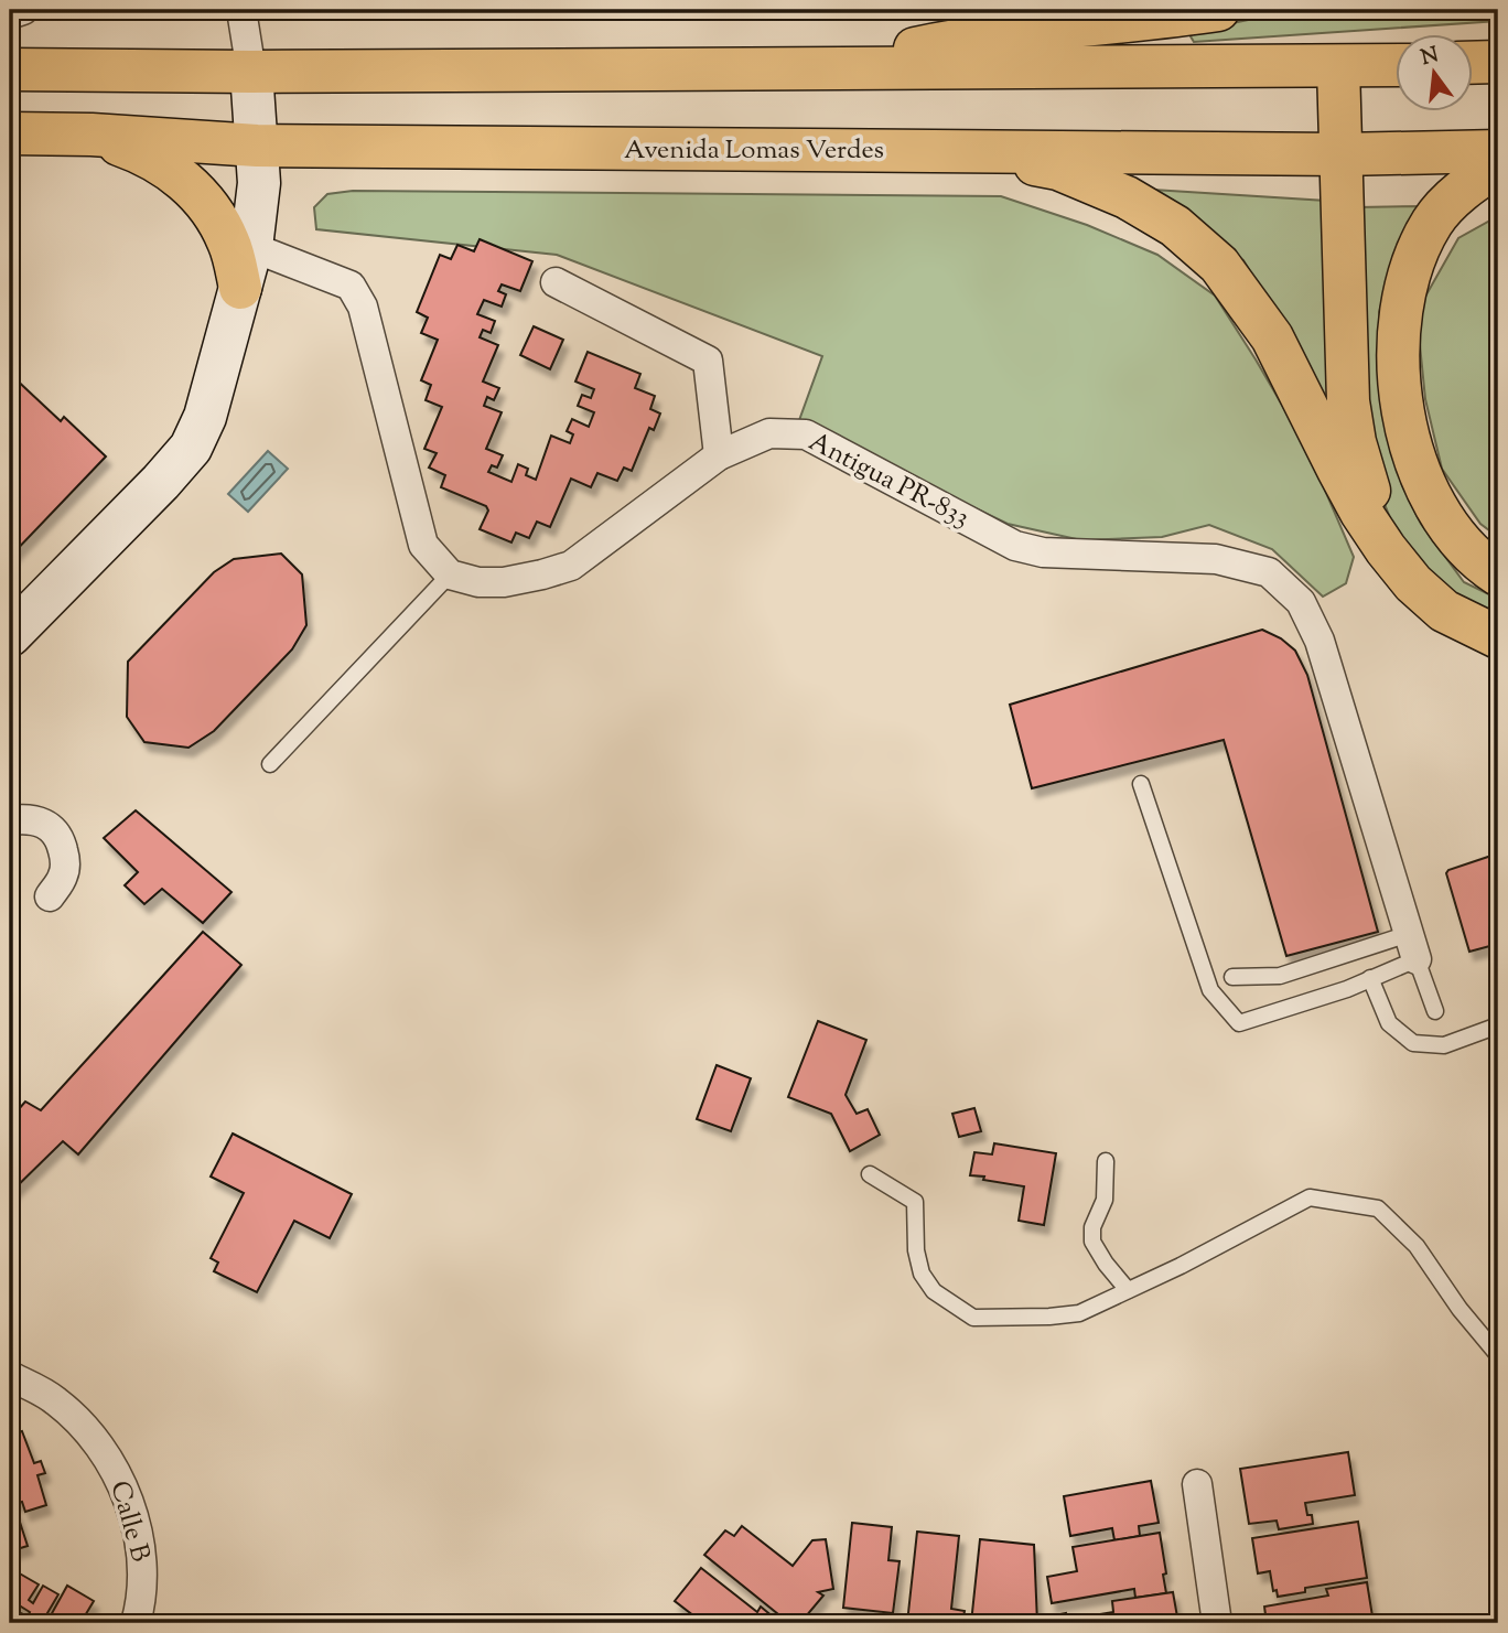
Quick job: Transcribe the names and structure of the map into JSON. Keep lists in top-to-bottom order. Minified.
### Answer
{"streets":{"highway":["Avenida Lomas Verdes"],"street":["Antigua PR-833","Calle B"]},"north":"top"}
